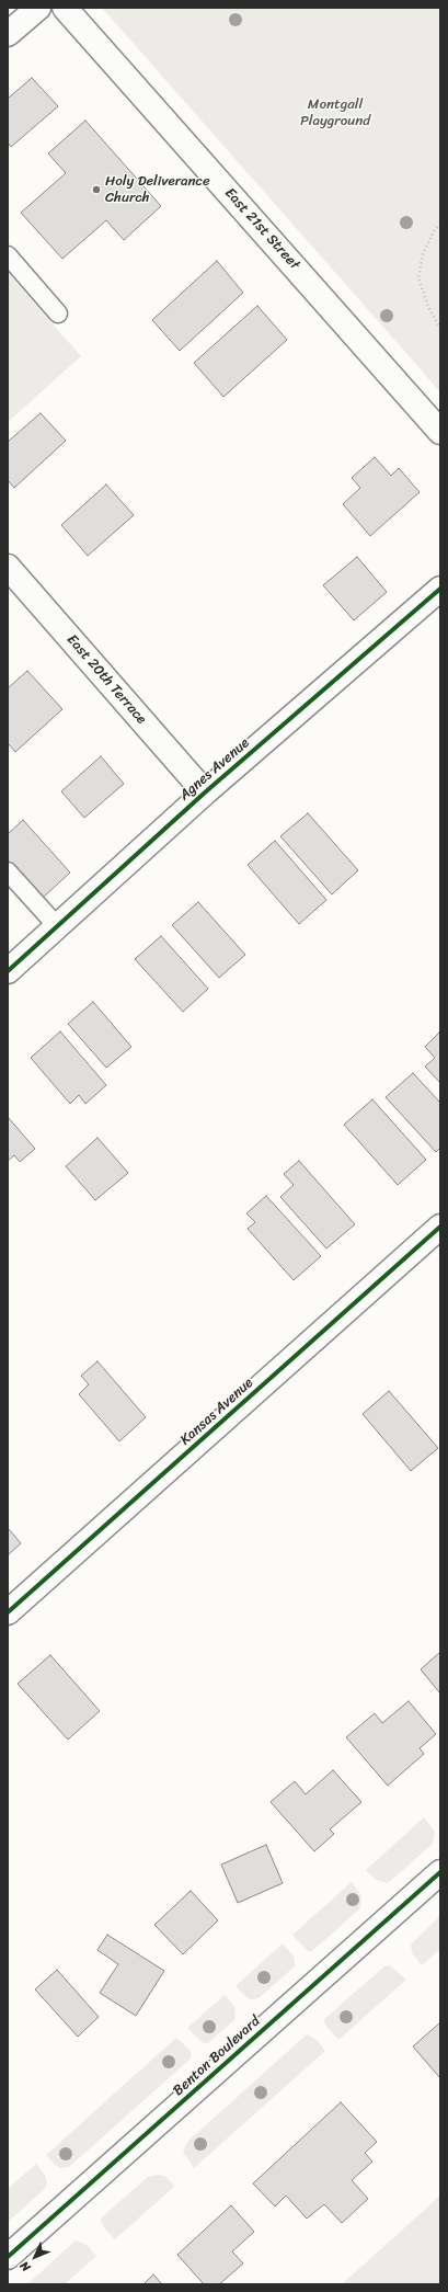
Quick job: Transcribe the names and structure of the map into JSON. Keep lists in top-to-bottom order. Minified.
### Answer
{"streets":{"street":["East 21st Street","East 20th Terrace","Agnes Avenue","Kansas Avenue","Benton Boulevard"]},"crossings":[["East 20th Terrace","Agnes Avenue"]],"parks":["Montgall Playground"],"places":["Holy Deliverance Church"],"north":"bottom left"}
